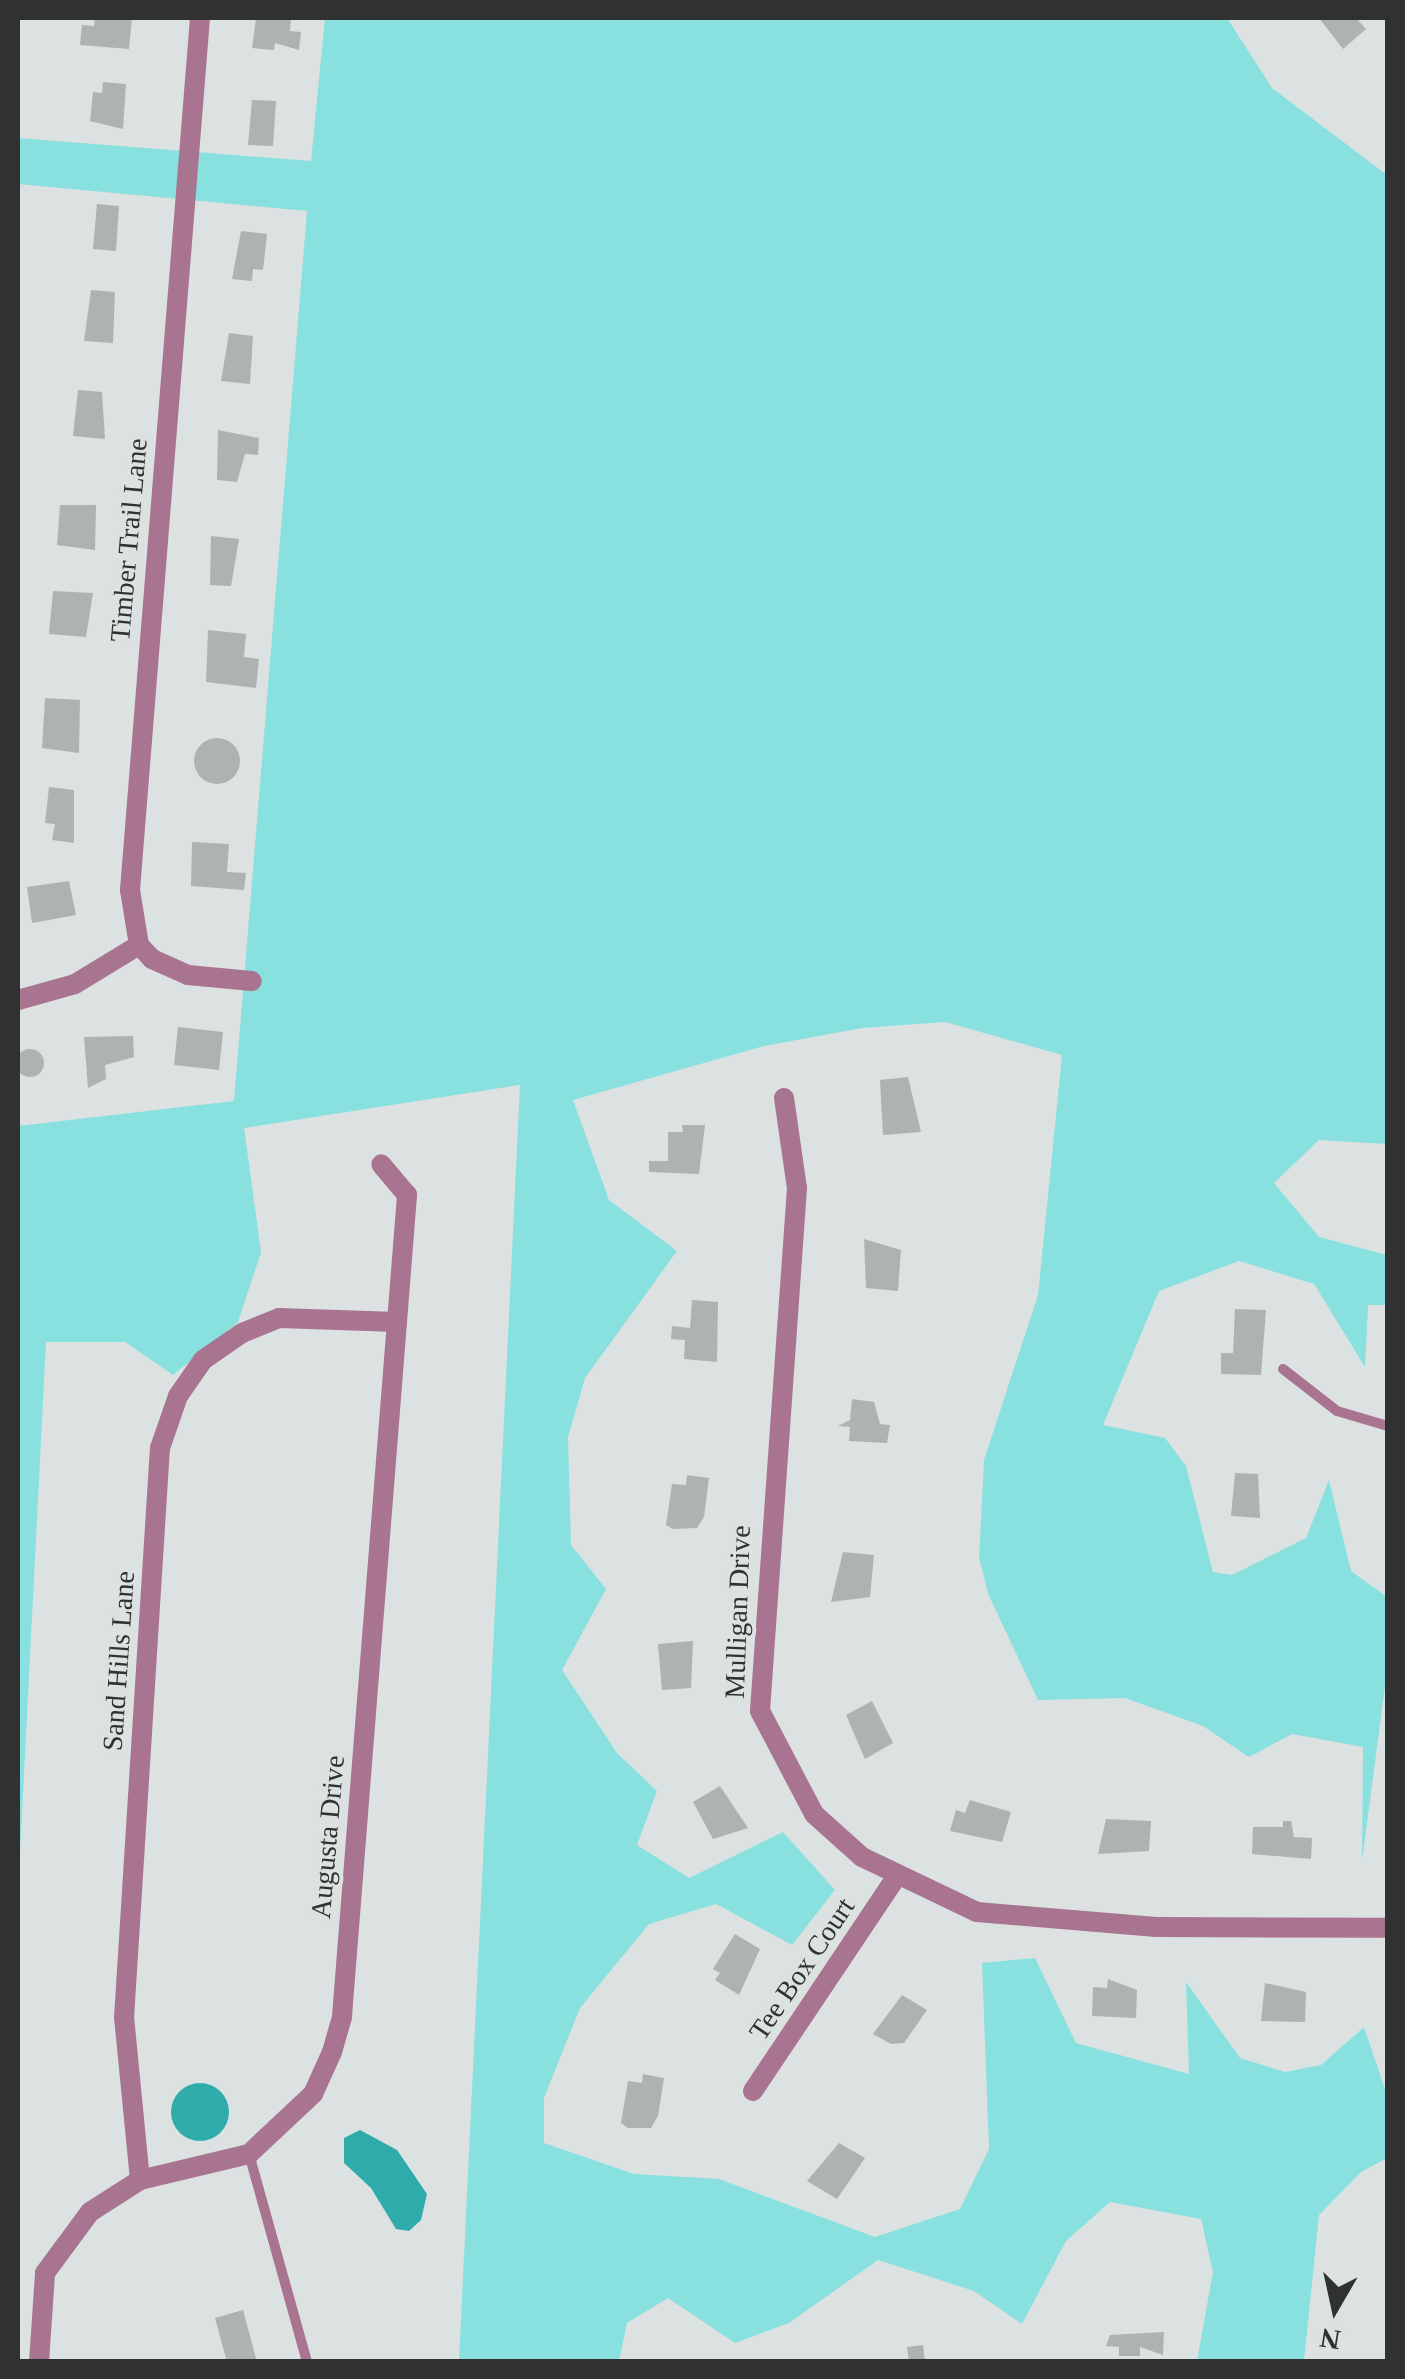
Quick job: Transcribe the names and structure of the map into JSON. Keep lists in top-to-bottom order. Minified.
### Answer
{"streets":{"street":["Timber Trail Lane","Mulligan Drive","Sand Hills Lane","Augusta Drive","Tee Box Court"]},"crossings":[["Mulligan Drive","Tee Box Court"],["Sand Hills Lane","Augusta Drive"]],"north":"bottom"}
